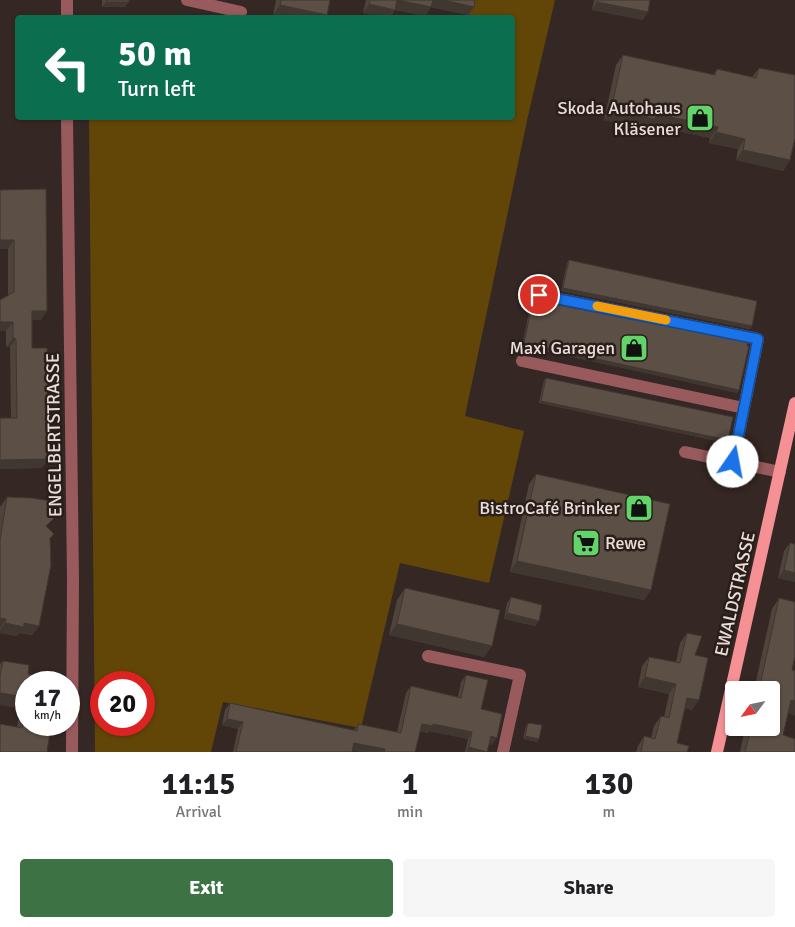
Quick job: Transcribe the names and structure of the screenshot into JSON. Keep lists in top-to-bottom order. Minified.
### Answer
{"streets":{"main road":["EWALDSTRASSE"],"street":["ENGELBERTSTRASSE"]},"places":{"shop":["Skoda Autohaus Kläsener","Maxi Garagen","BistroCafé Brinker"],"supermarket":["Rewe"]},"north":"bottom left","page":{"turn":["50 m","Turn left"],"speed":"17 km/h","limit":"20","eta":["11:15","Arrival","1","min","130","m"],"buttons":["Exit","Share"]}}
